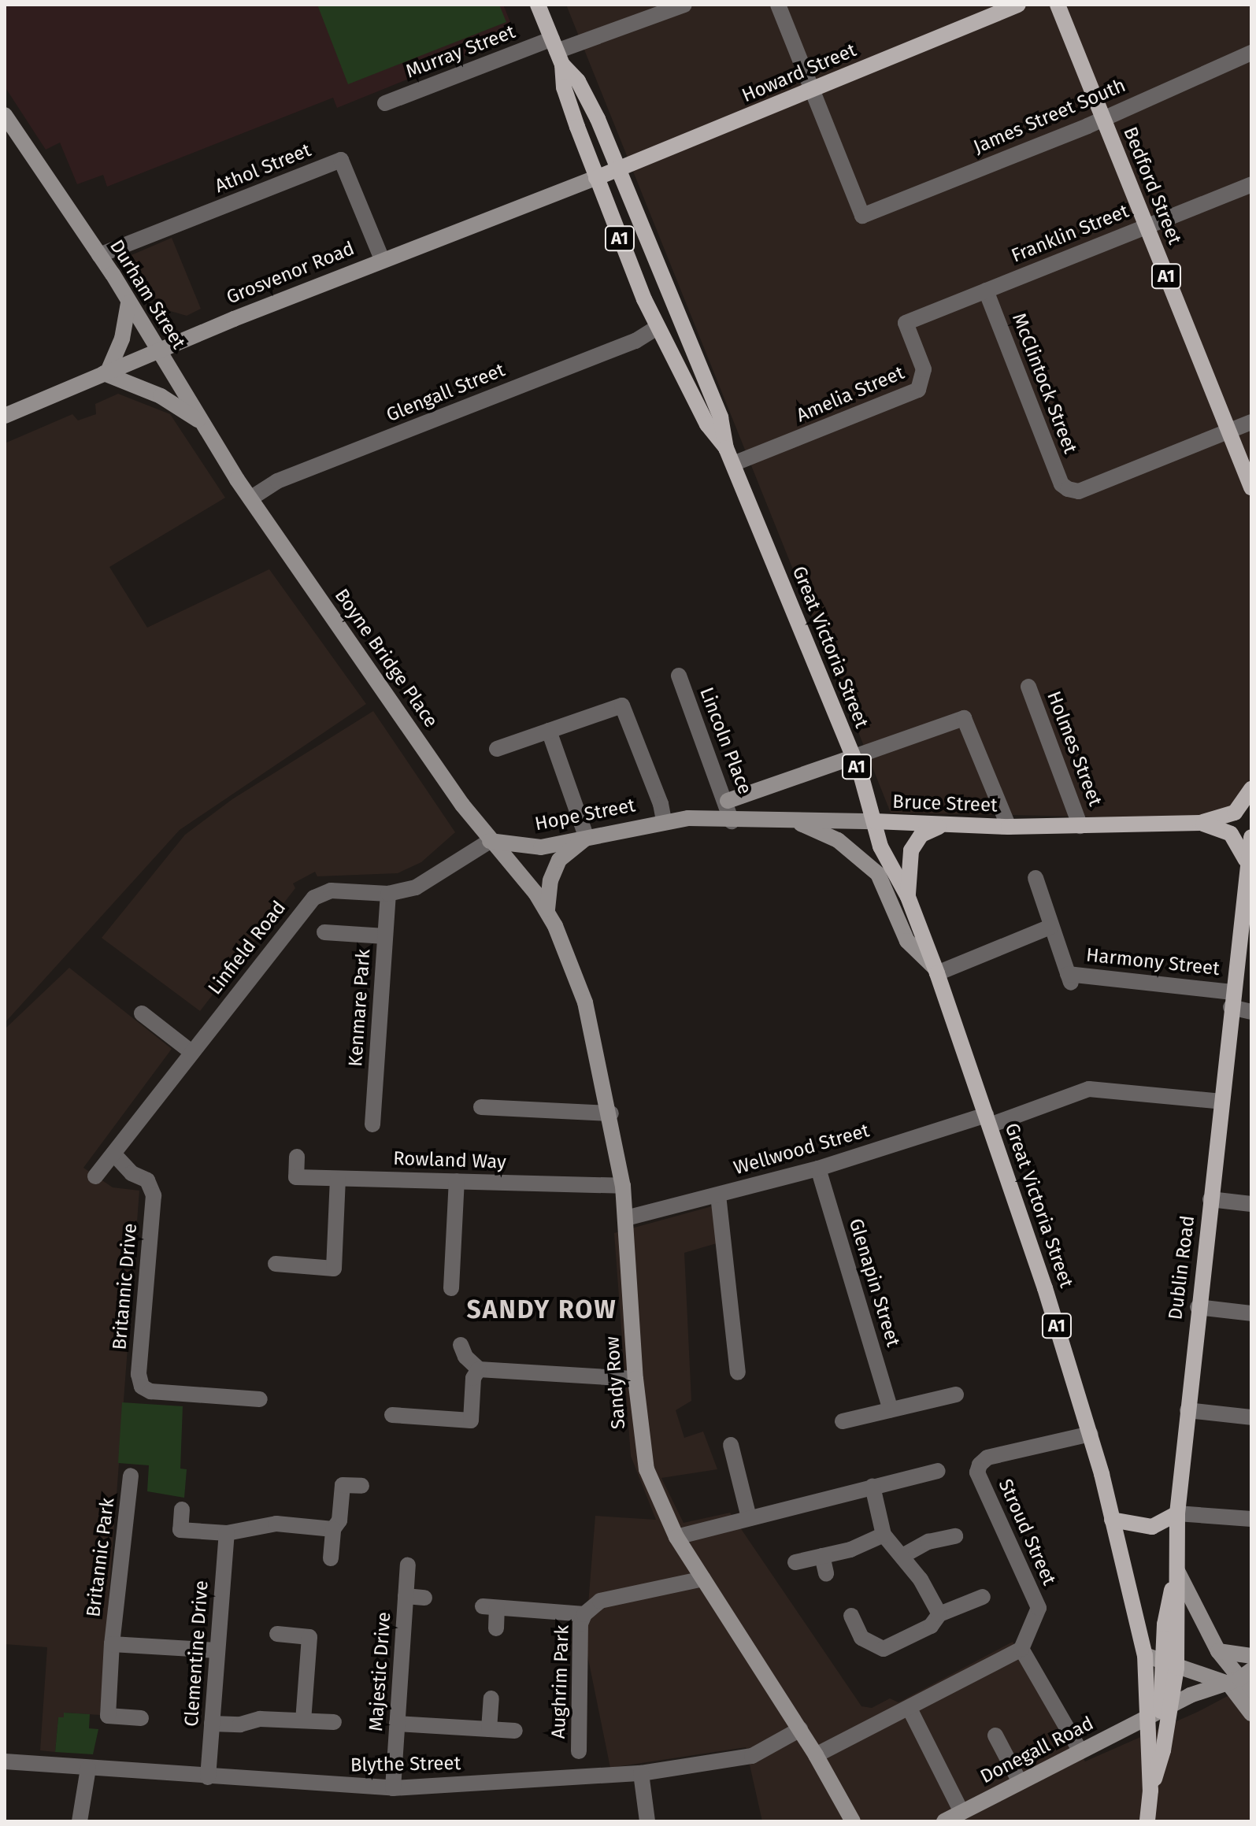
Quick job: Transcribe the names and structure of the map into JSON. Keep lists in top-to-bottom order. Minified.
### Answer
{"streets":{"main road":["Howard Street","Bedford Street","A1","Grosvenor Road","Durham Street","Great Victoria Street","Boyne Bridge Place","Bruce Street","Hope Street","Dublin Road","Sandy Row","Donegall Road"],"street":["Murray Street","James Street South","Athol Street","Franklin Street","McClintock Street","Glengall Street","Amelia Street","Lincoln Place","Holmes Street","Linfield Road","Harmony Street","Kenmare Park","Wellwood Street","Rowland Way","Glenapin Street","Britannic Drive","Stroud Street","Britannic Park","Clementine Drive","Majestic Drive","Aughrim Park","Blythe Street"]},"crossings":[["Murray Street","A1"],["Howard Street","James Street South"],["Howard Street","A1"],["Howard Street","Grosvenor Road"],["Howard Street","Great Victoria Street"],["James Street South","Bedford Street"],["Athol Street","Grosvenor Road"],["Athol Street","Durham Street"],["Bedford Street","Franklin Street"],["Bedford Street","McClintock Street"],["Franklin Street","McClintock Street"],["Franklin Street","Amelia Street"],["A1","Grosvenor Road"],["A1","Great Victoria Street"],["A1","Dublin Road"],["A1","Donegall Road"],["Grosvenor Road","Durham Street"],["Grosvenor Road","Great Victoria Street"],["Durham Street","Glengall Street"],["Durham Street","Boyne Bridge Place"],["Glengall Street","Great Victoria Street"],["Glengall Street","Boyne Bridge Place"],["Amelia Street","Great Victoria Street"],["Great Victoria Street","Bruce Street"],["Great Victoria Street","Wellwood Street"],["Great Victoria Street","Dublin Road"],["Great Victoria Street","Stroud Street"],["Great Victoria Street","Donegall Road"],["Boyne Bridge Place","Hope Street"],["Boyne Bridge Place","Linfield Road"],["Boyne Bridge Place","Sandy Row"],["Lincoln Place","Bruce Street"],["Holmes Street","Bruce Street"],["Bruce Street","Hope Street"],["Bruce Street","Dublin Road"],["Hope Street","Linfield Road"],["Hope Street","Sandy Row"],["Linfield Road","Kenmare Park"],["Linfield Road","Britannic Drive"],["Linfield Road","Sandy Row"],["Harmony Street","Dublin Road"],["Wellwood Street","Dublin Road"],["Wellwood Street","Glenapin Street"],["Wellwood Street","Sandy Row"],["Rowland Way","Sandy Row"],["Dublin Road","Donegall Road"],["Sandy Row","Blythe Street"],["Clementine Drive","Blythe Street"],["Majestic Drive","Blythe Street"]],"districts":["SANDY ROW"]}
